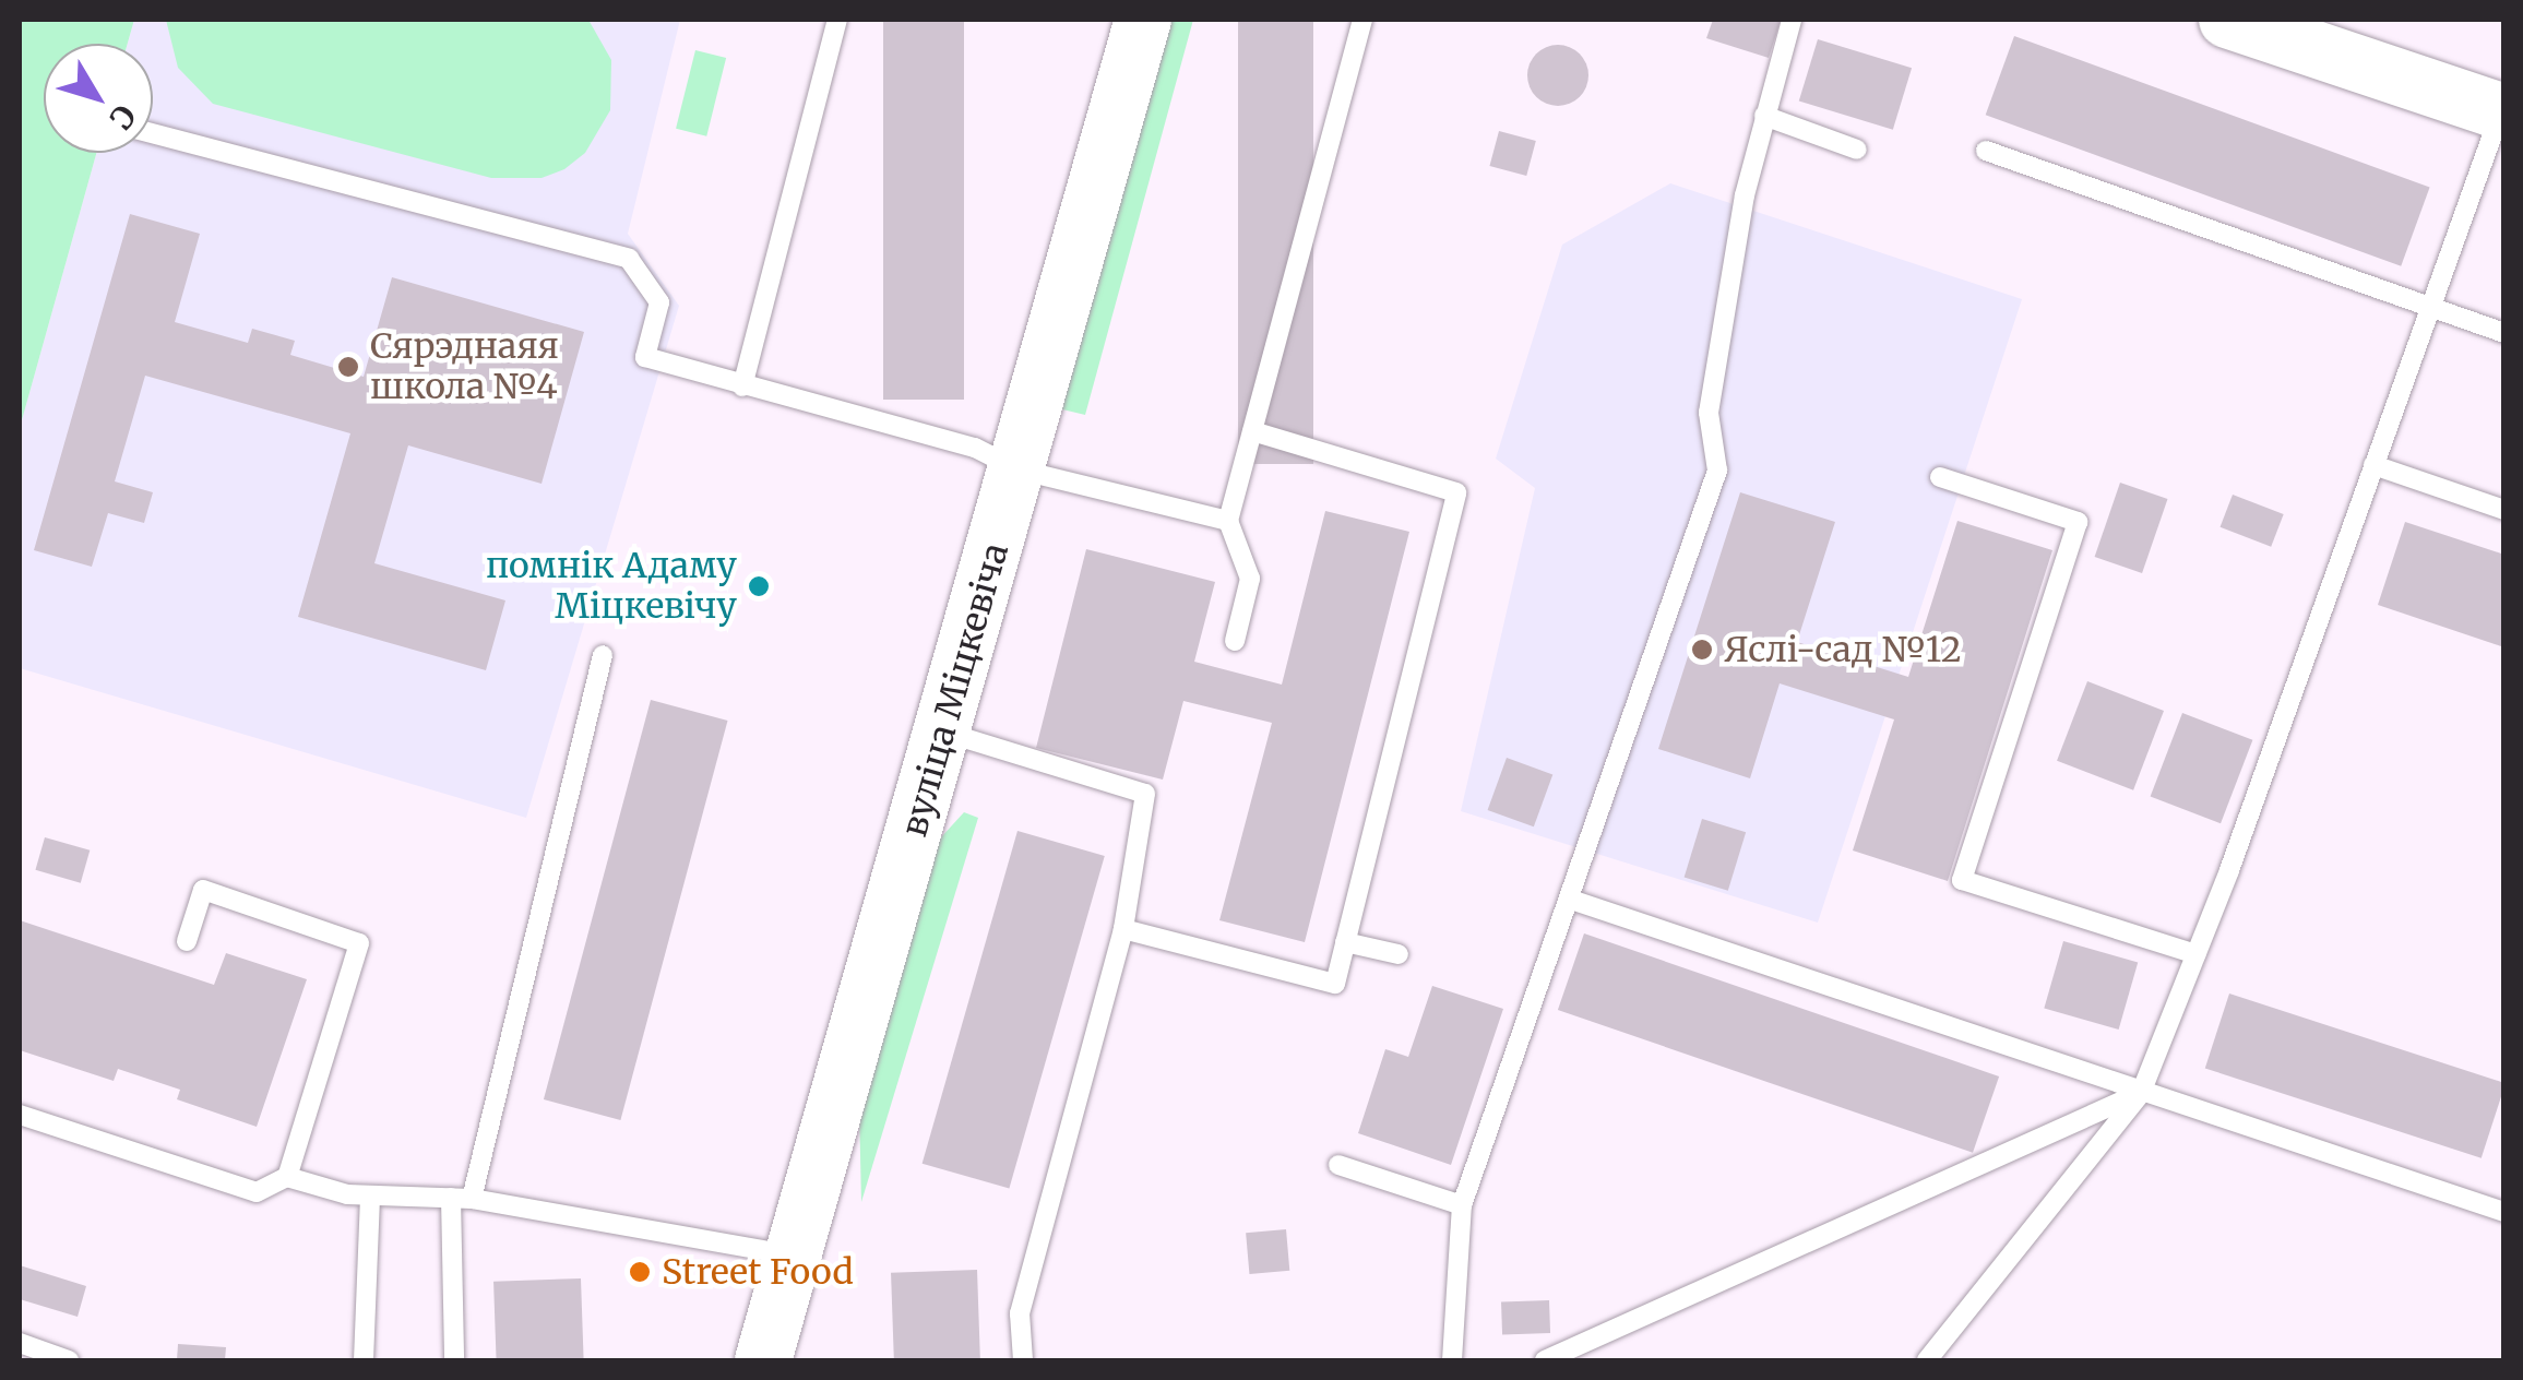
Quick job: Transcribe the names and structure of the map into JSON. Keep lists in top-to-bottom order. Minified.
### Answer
{"streets":{"main road":["вуліца Міцкевіча"]},"places":["Сярэднаяя школа №4","помнік Адаму Міцкевічу","Яслі-сад №12","Street Food"],"north":"bottom right"}
